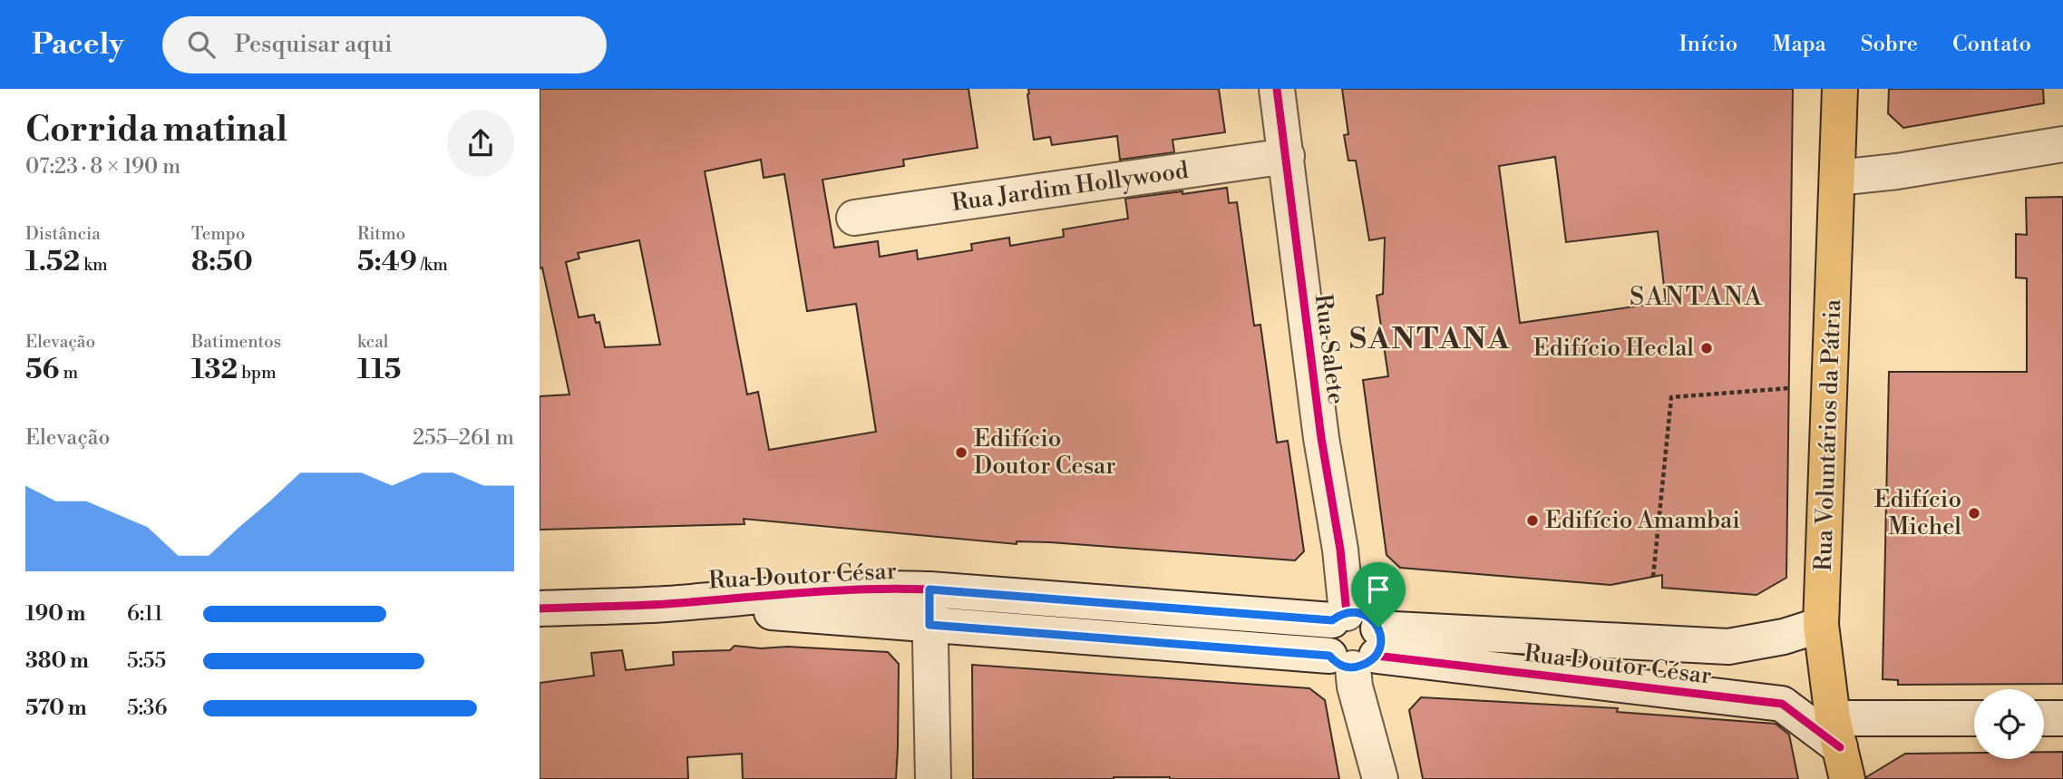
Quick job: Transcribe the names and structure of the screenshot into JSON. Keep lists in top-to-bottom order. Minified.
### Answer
{"streets":{"main road":["Rua Voluntários da Pátria"],"street":["Rua Jardim Hollywood","Rua Salete","Rua Doutor César"]},"crossings":[["Rua Jardim Hollywood","Rua Salete"],["Rua Salete","Rua Doutor César"],["Rua Voluntários da Pátria","Rua Doutor César"]],"districts":["SANTANA","SANTANA"],"places":["Edifício Heclal","Edifício Doutor Cesar","Edifício Michel","Edifício Amambai"],"page":{"header":"Pacely","search":"Pesquisar aqui","nav":["Início","Mapa","Sobre","Contato"],"heading":["Corrida matinal","07:23 · 8 × 190 m"],"stats":[["Distância","1.52 km"],["Tempo","8:50"],["Ritmo","5:49 /km"],["Elevação","56 m"],["Batimentos","132 bpm"],["kcal","115"]],"chart":["Elevação","255–261 m"],"list":[{"name":"190 m","note":"6:11"},{"name":"380 m","note":"5:55"},{"name":"570 m","note":"5:36"}]}}
